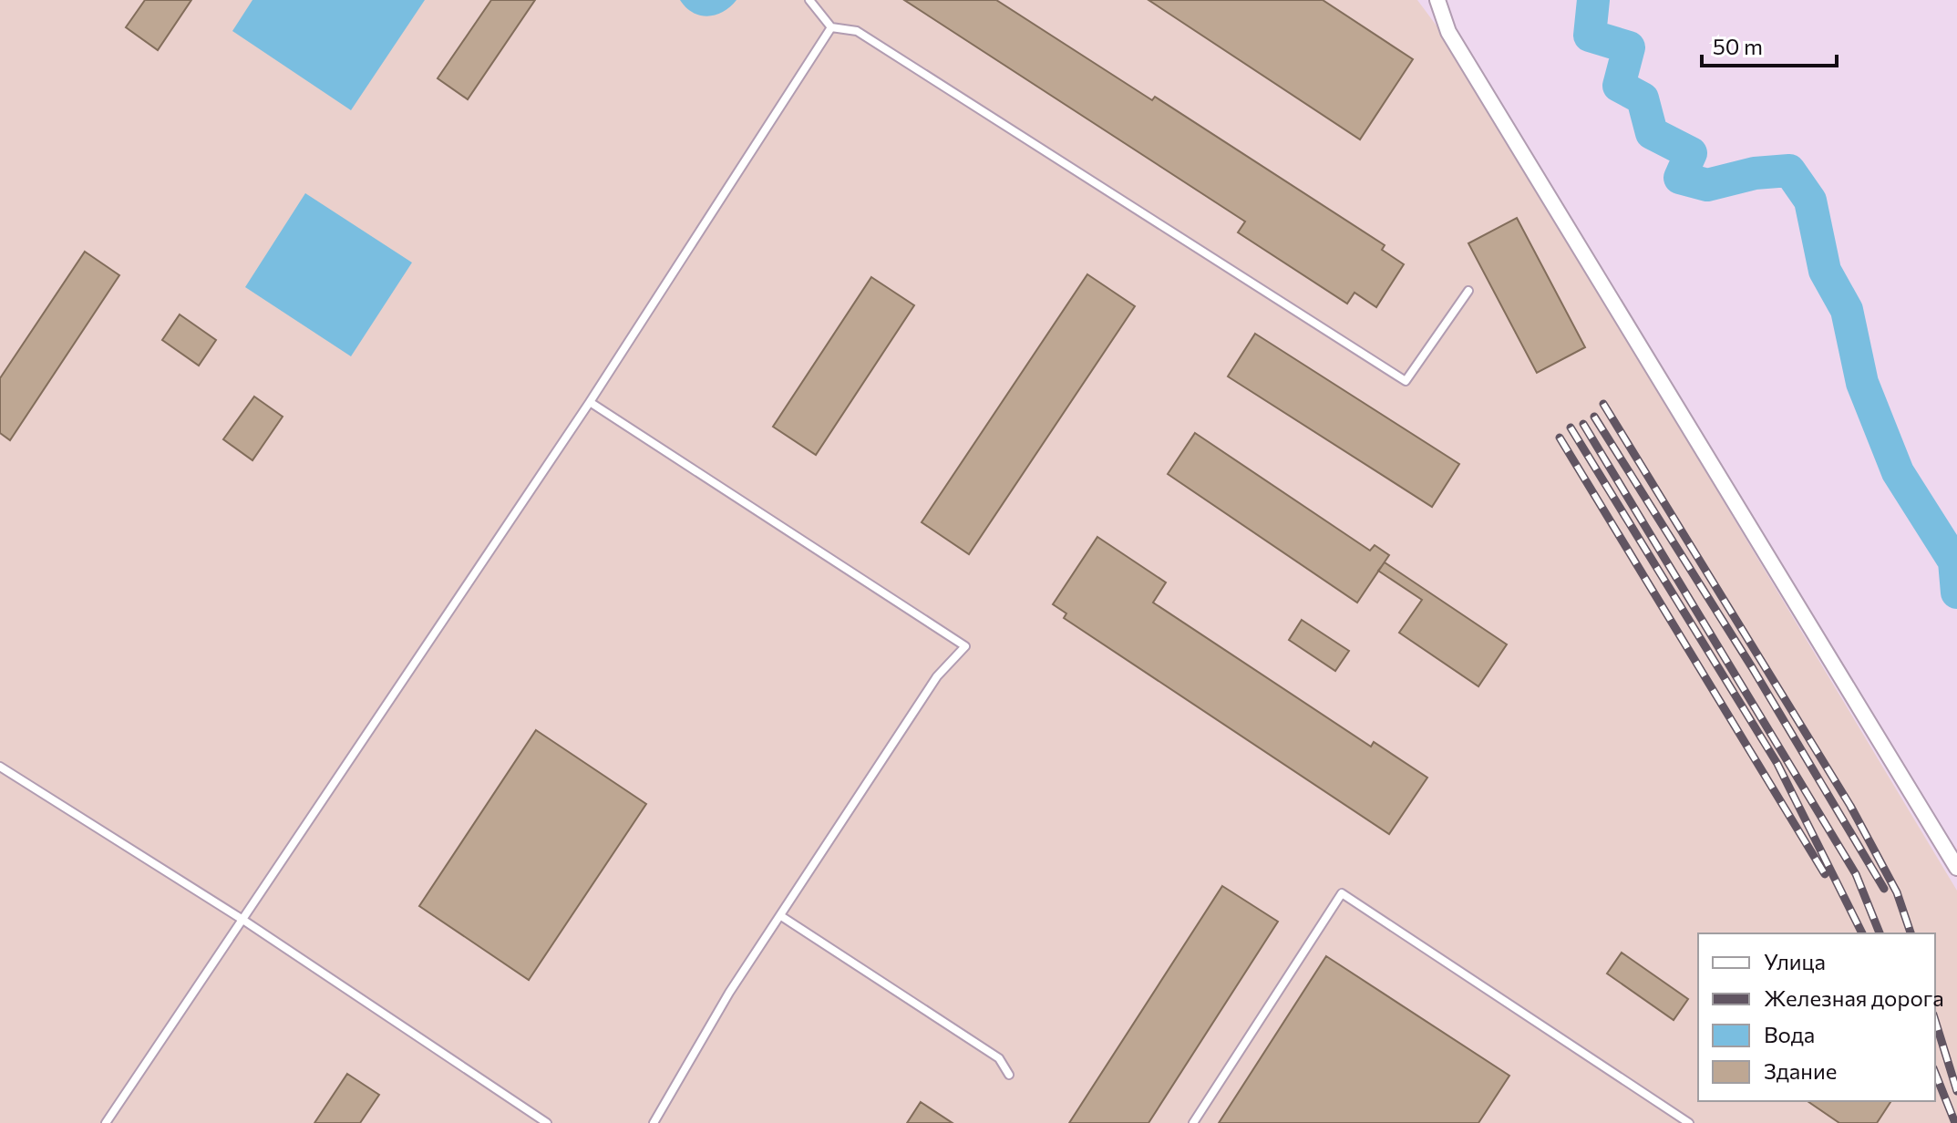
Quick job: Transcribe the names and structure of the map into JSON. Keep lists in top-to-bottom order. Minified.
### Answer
{"legend":["Улица","Железная дорога","Вода","Здание"],"scale_bar":"50 m"}
